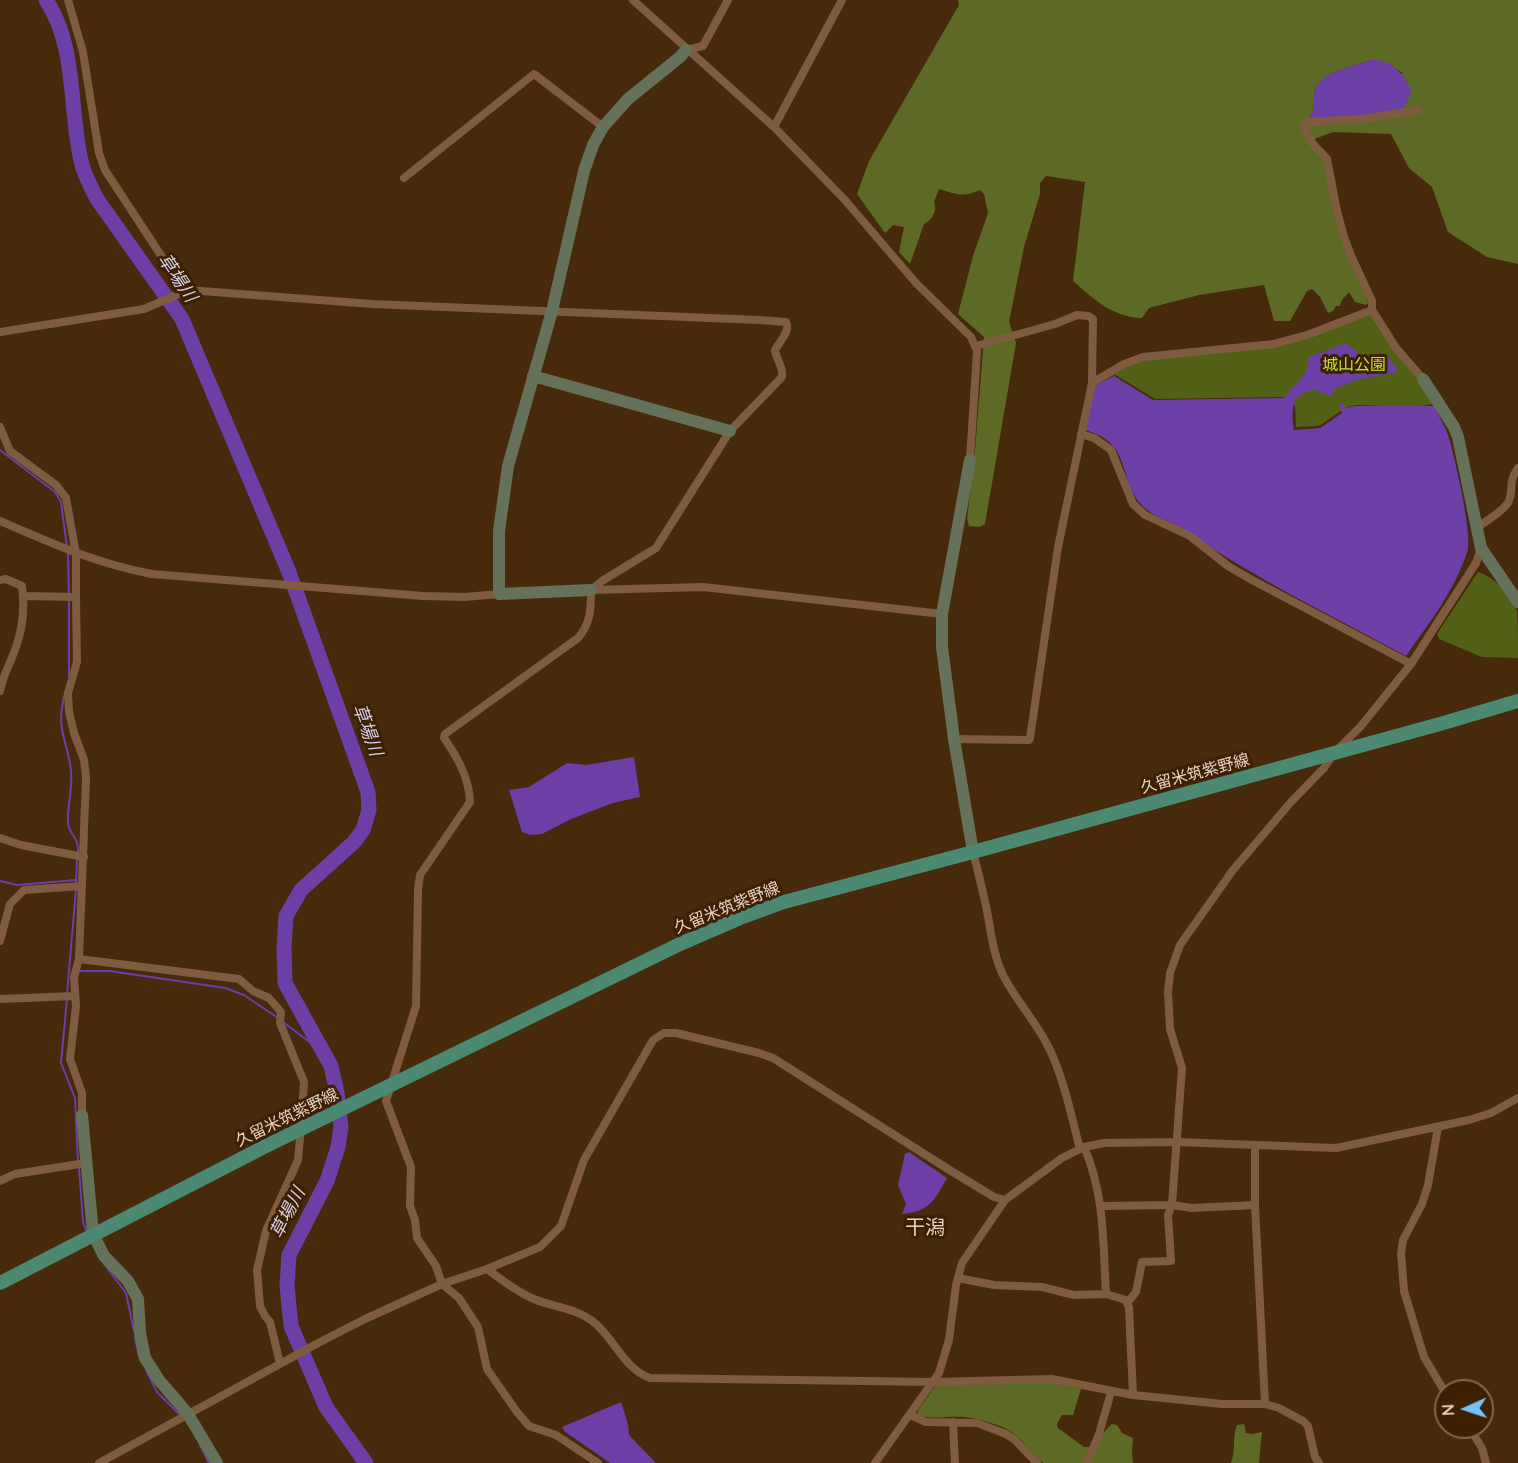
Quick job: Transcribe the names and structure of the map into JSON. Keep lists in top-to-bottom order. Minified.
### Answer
{"streets":{"main road":["久留米筑紫野線"]},"districts":["干潟"],"water":["草場川"],"parks":["城山公園"],"north":"left"}
